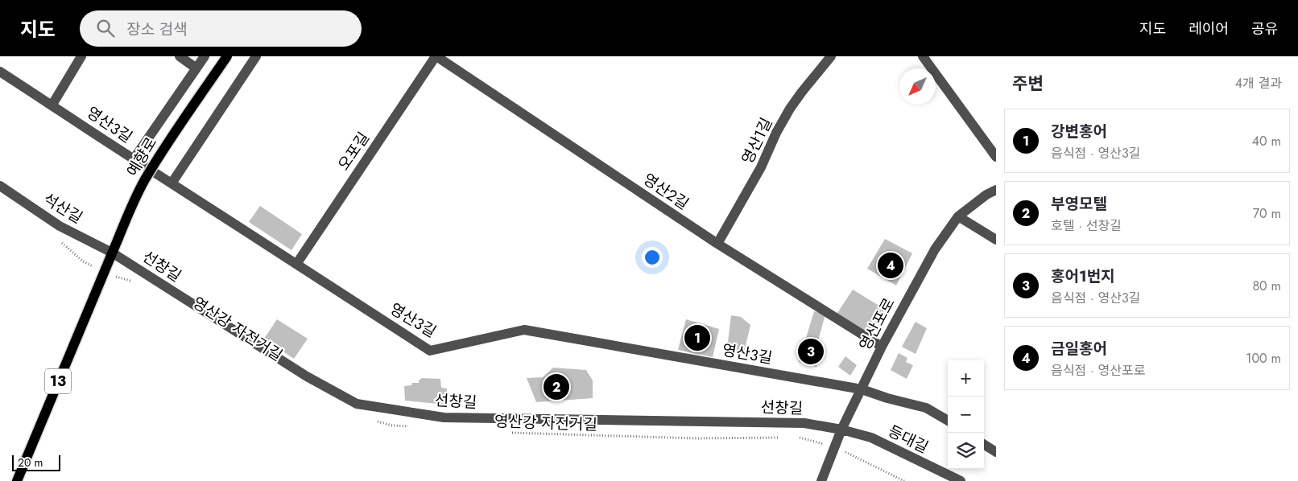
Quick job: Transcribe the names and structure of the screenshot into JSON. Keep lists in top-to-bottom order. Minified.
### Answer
{"streets":{"main road":["예향로","13"],"street":["영산3길","영산1길","오포길","영산2길","석산길","선창길","영산포로","등대길"],"path":["영산강 자전거길"]},"crossings":[["영산3길","오포길"],["영산3길","영산포로"],["영산1길","영산2길"],["오포길","영산2길"],["예향로","석산길"],["예향로","선창길"],["영산2길","영산포로"],["석산길","선창길"],["선창길","영산포로"],["선창길","등대길"],["영산포로","등대길"]],"scale_bar":"20 m","north":"bottom left","page":{"header":"지도","search":"장소 검색","nav":["지도","레이어","공유"],"heading":["주변","4개 결과"],"list":[{"mark":"1","name":"강변홍어","note":"음식점 · 영산3길","value":"40 m"},{"mark":"2","name":"부영모텔","note":"호텔 · 선창길","value":"70 m"},{"mark":"3","name":"홍어1번지","note":"음식점 · 영산3길","value":"80 m"},{"mark":"4","name":"금일홍어","note":"음식점 · 영산포로","value":"100 m"}],"pins":["4","1","3","2"],"map_buttons":["+","−"],"scale":"20 m"}}
